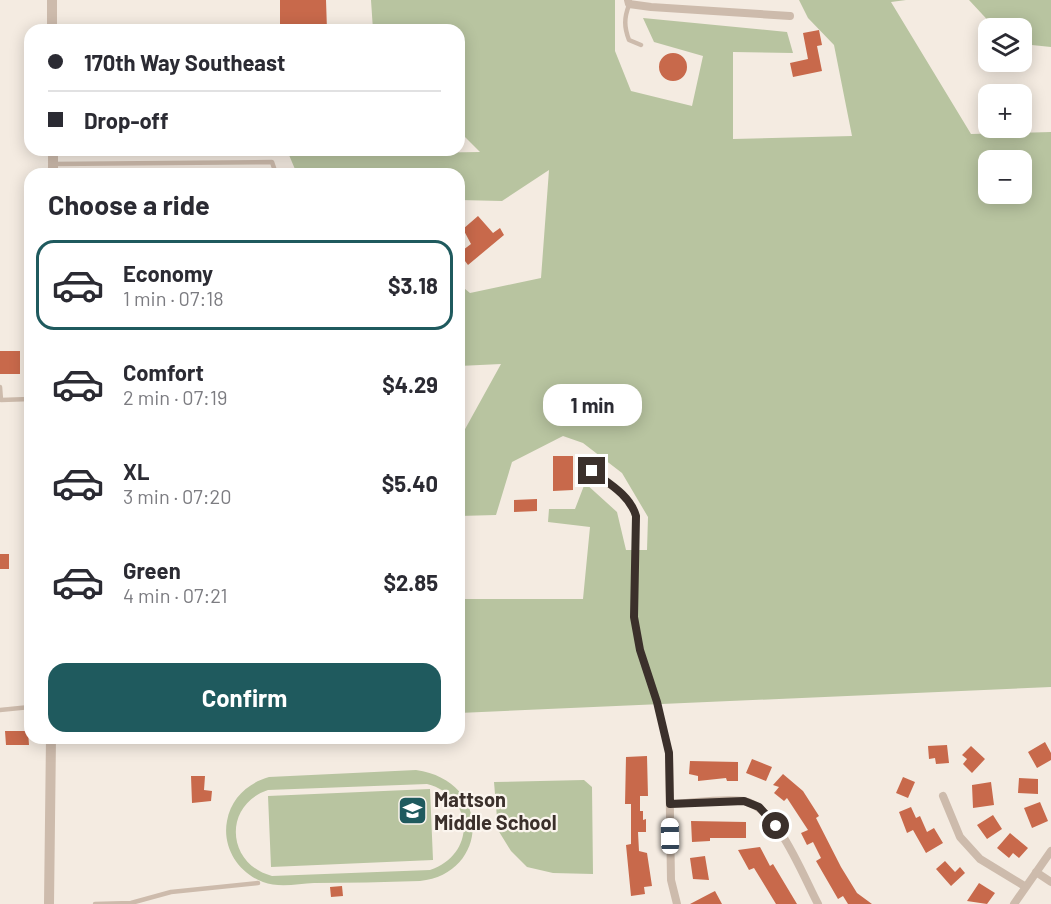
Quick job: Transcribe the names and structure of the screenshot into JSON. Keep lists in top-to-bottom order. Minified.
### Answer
{"places":{"school or university":["Mattson Middle School"]},"page":{"map_buttons":["+","−"],"banner":["170th Way Southeast","Drop-off"],"heading":"Choose a ride","list":[{"name":"Economy","note":"1 min · 07:18","value":"$3.18"},{"name":"Comfort","note":"2 min · 07:19","value":"$4.29"},{"name":"XL","note":"3 min · 07:20","value":"$5.40"},{"name":"Green","note":"4 min · 07:21","value":"$2.85"}],"bubble":"1 min","buttons":"Confirm"}}
